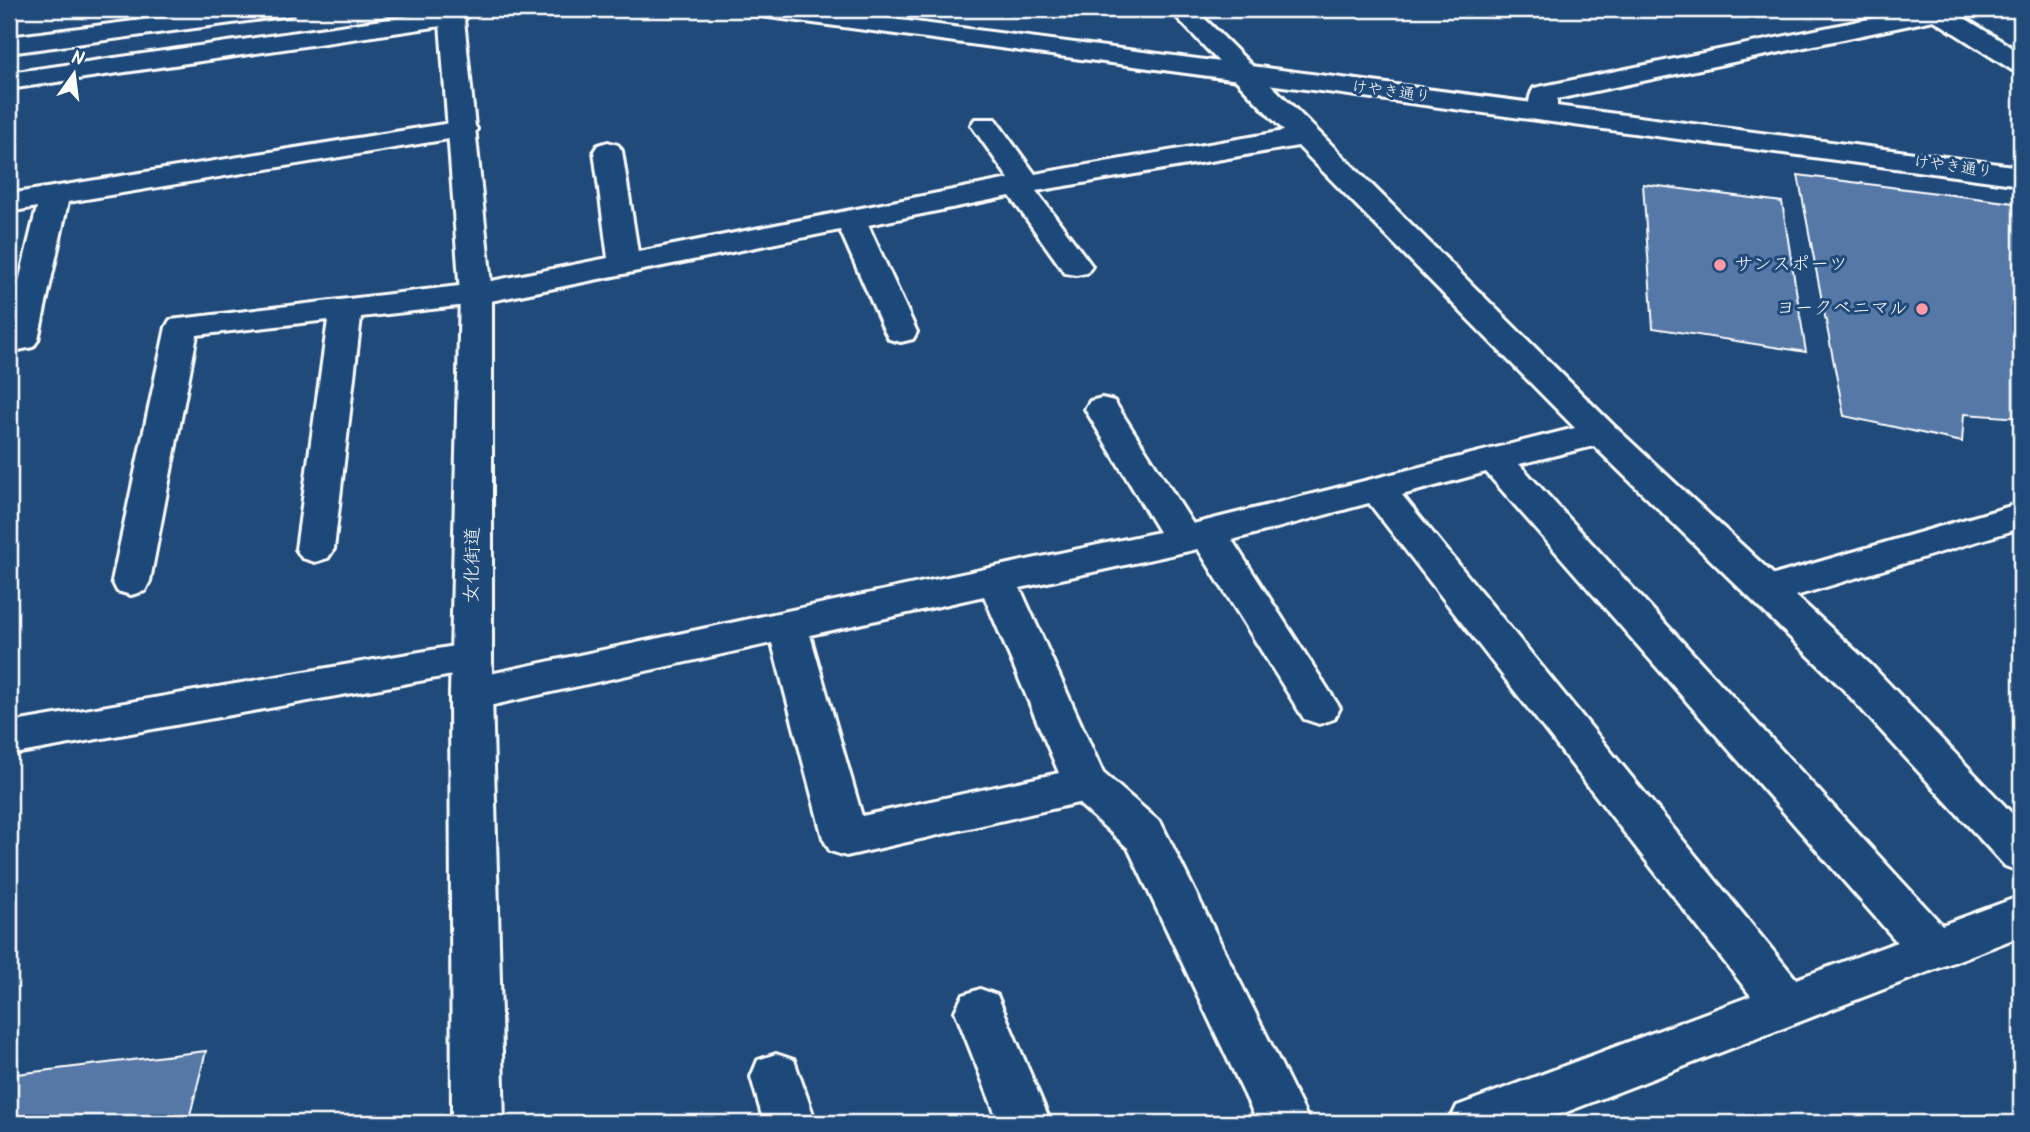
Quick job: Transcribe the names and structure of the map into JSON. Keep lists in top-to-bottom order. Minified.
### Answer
{"streets":{"street":["けやき通り","女化街道"]},"places":["サンスポーツ","ヨークベニマル"],"north":"top"}
